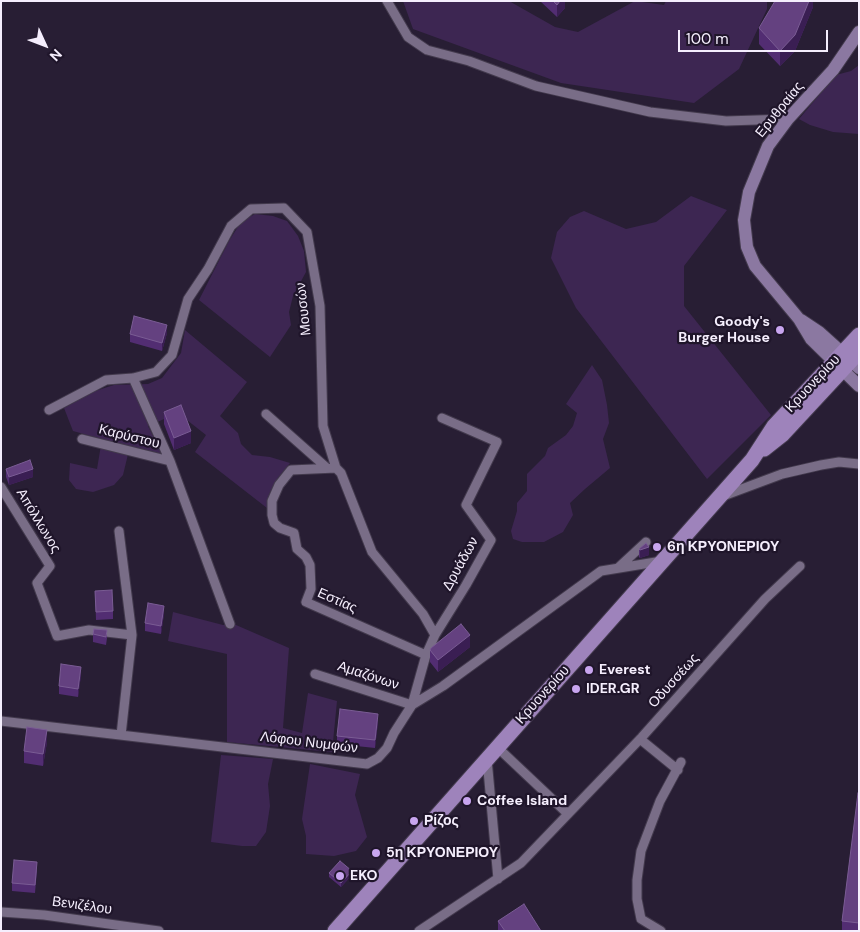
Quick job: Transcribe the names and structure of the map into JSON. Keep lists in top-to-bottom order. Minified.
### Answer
{"streets":{"main road":["Ερυθραίας","Κρυονερίου"],"street":["Μουσών","Καρύστου","Απόλλωνος","Δρυάδων","Εστίας","Αμαζόνων","Οδυσσέως","Λόφου Νυμφών","Βενιζέλου"]},"crossings":[["Ερυθραίας","Κρυονερίου"],["Μουσών","Δρυάδων"],["Μουσών","Εστίας"],["Κρυονερίου","Λόφου Νυμφών"],["Δρυάδων","Εστίας"],["Δρυάδων","Αμαζόνων"],["Δρυάδων","Λόφου Νυμφών"],["Αμαζόνων","Λόφου Νυμφών"]],"places":["Goody's Burger House","6η ΚΡΥΟΝΕΡΙΟΥ","Everest","IDER.GR","Coffee Island","Ρίζος","5η ΚΡΥΟΝΕΡΙΟΥ","EKO"],"scale_bar":"100 m","north":"bottom right"}
